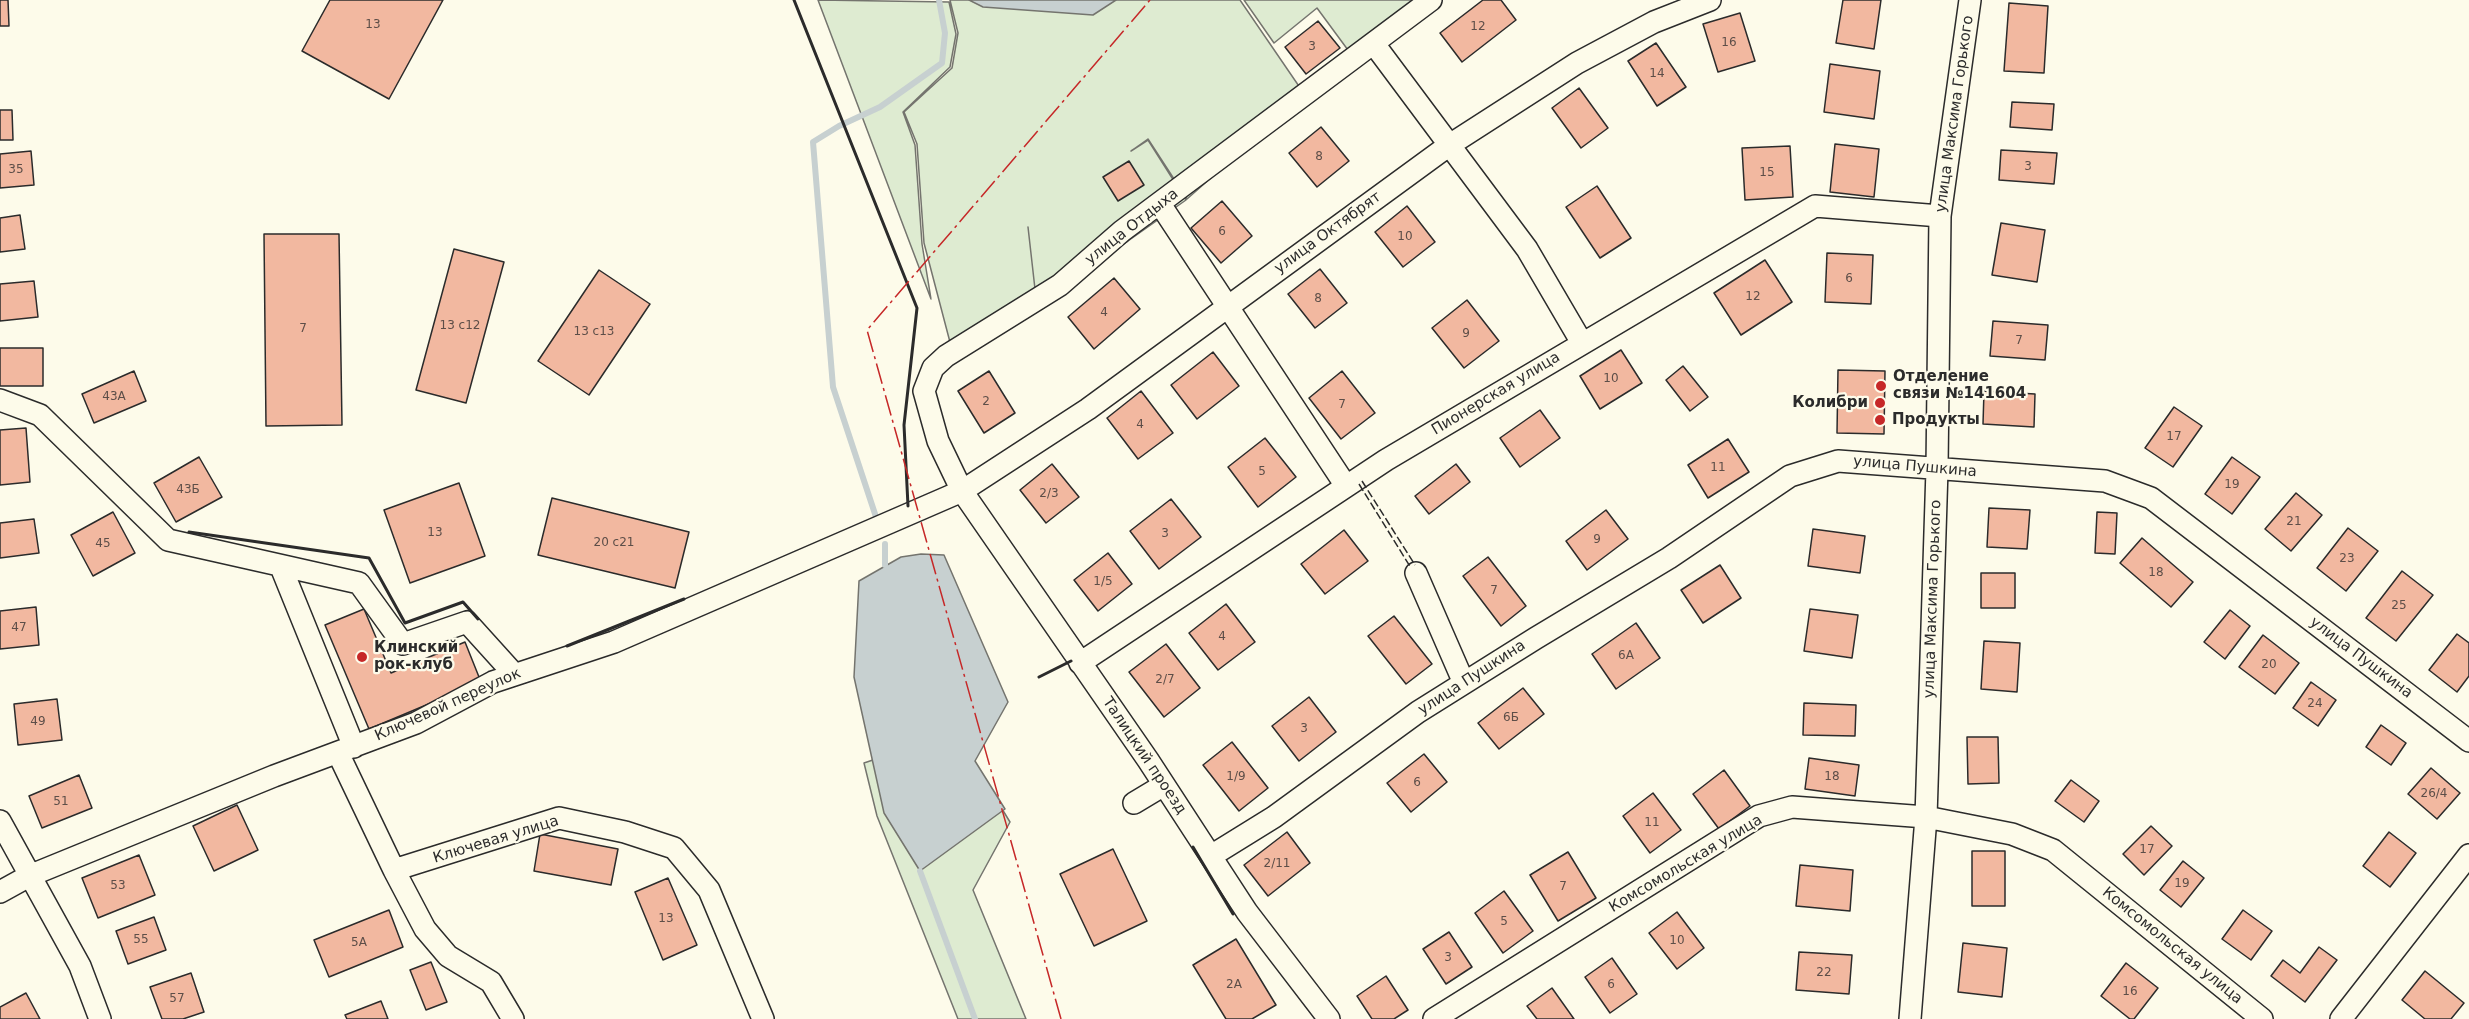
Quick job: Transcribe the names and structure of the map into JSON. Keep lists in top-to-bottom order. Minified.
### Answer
{"streets":{"street":["улица Максима Горького","улица Отдыха","улица Октябрят","Пионерская улица","улица Пушкина","Ключевой переулок","Талицкий проезд","Ключевая улица","Комсомольская улица"]},"crossings":[["улица Максима Горького","Пионерская улица"],["улица Максима Горького","улица Пушкина"],["улица Максима Горького","Комсомольская улица"],["улица Отдыха","улица Октябрят"],["улица Отдыха","Ключевой переулок"],["улица Отдыха","Талицкий проезд"],["улица Октябрят","Ключевой переулок"],["улица Октябрят","Талицкий проезд"],["Пионерская улица","Талицкий проезд"],["улица Пушкина","Талицкий проезд"],["Ключевой переулок","Талицкий проезд"]],"places":["Отделение связи №141604","Колибри","Продукты","Клинский рок-клуб"],"house_numbers":["13","12","16","3","14","8","3","35","15","6","10","6","12","8","4","13 с12","7","13 с13","9","7","10","43А","2","7","4","17","11","5","19","43Б","2/3","21","13","3","9","20 с21","45","23","18","1/5","7","25","47","4","6А","20","2/7","24","6Б","49","3","1/9","18","6","26/4","51","11","17","2/11","19","53","7","13","5","55","10","5А","3","22","2А","6","16","57"]}
